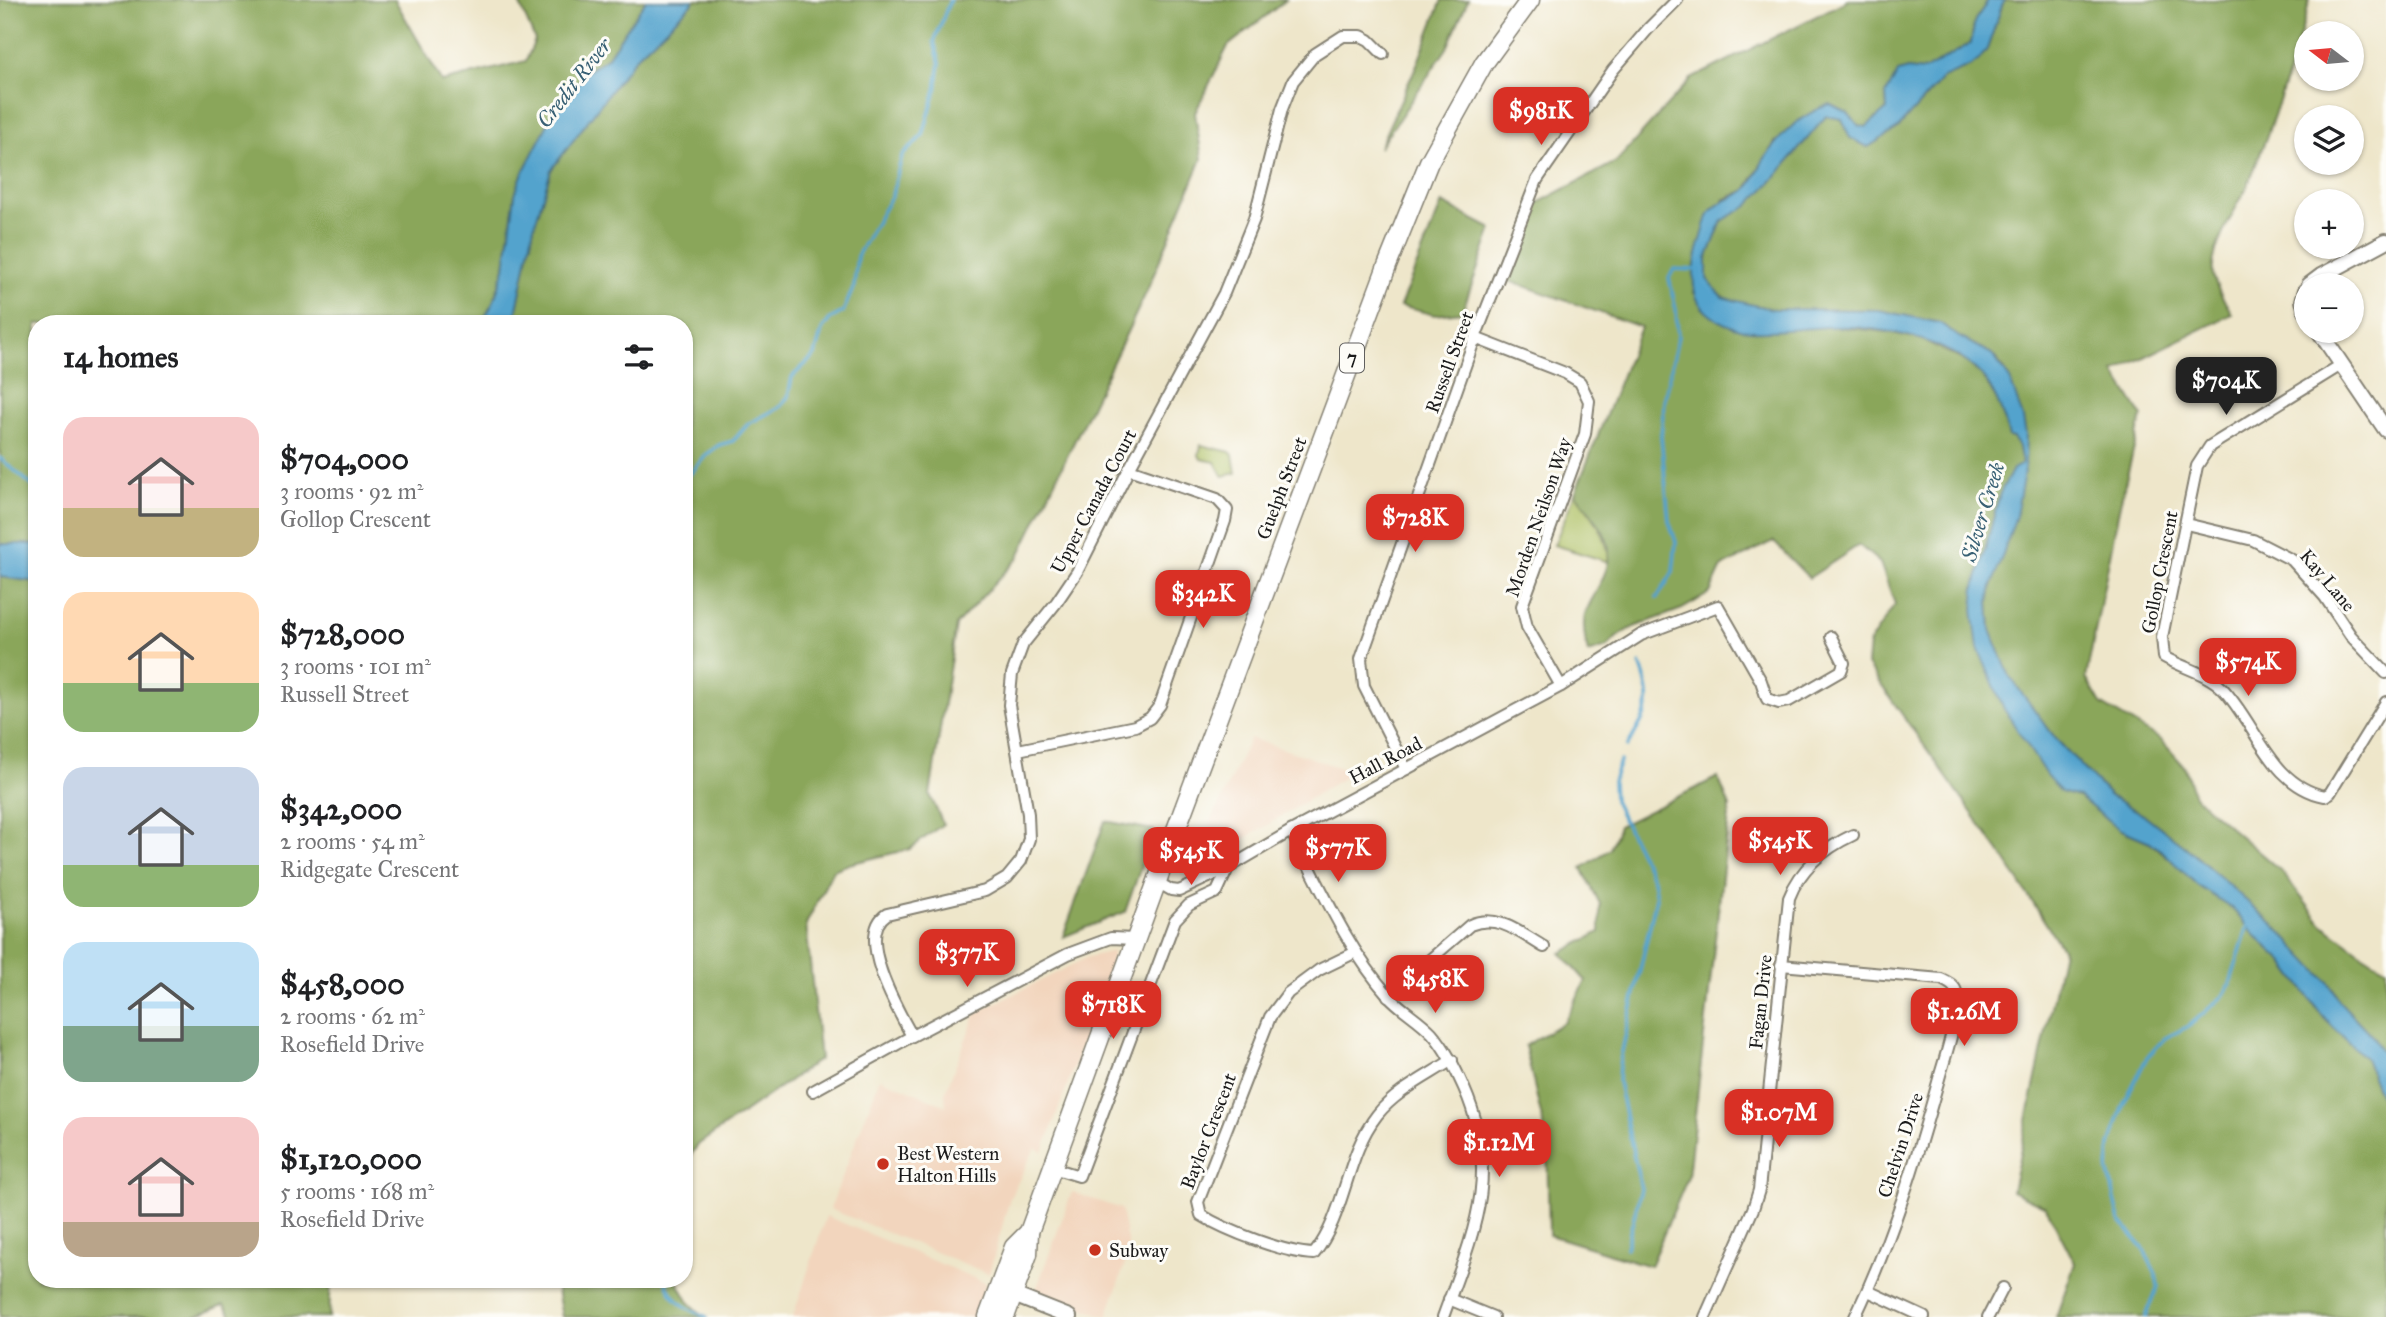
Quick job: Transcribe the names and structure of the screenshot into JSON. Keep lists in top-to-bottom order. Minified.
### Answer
{"streets":{"main road":["7","Guelph Street"],"street":["Russell Street","Upper Canada Court","Morden Neilson Way","Gollop Crescent","Kay Lane","Hall Road","Fagan Drive","Baylor Crescent","Chelvin Drive"]},"crossings":[["Russell Street","Morden Neilson Way"],["Russell Street","Hall Road"],["Guelph Street","Hall Road"],["Morden Neilson Way","Hall Road"],["Gollop Crescent","Kay Lane"],["Fagan Drive","Chelvin Drive"]],"water":["Credit River","Silver Creek"],"places":["Best Western Halton Hills","Subway"],"north":"left","page":{"map_buttons":["+","−"],"price":["$981K","$704K","$728K","$342K","$574K","$545K","$577K","$545K","$377K","$458K","$718K","$1.26M","$1.07M","$1.12M"],"heading":"14 homes","list":[{"name":"$704,000","note":"3 rooms · 92 m² · Gollop Crescent"},{"name":"$728,000","note":"3 rooms · 101 m² · Russell Street"},{"name":"$342,000","note":"2 rooms · 54 m² · Ridgegate Crescent"},{"name":"$458,000","note":"2 rooms · 62 m² · Rosefield Drive"},{"name":"$1,120,000","note":"5 rooms · 168 m² · Rosefield Drive"}]}}
